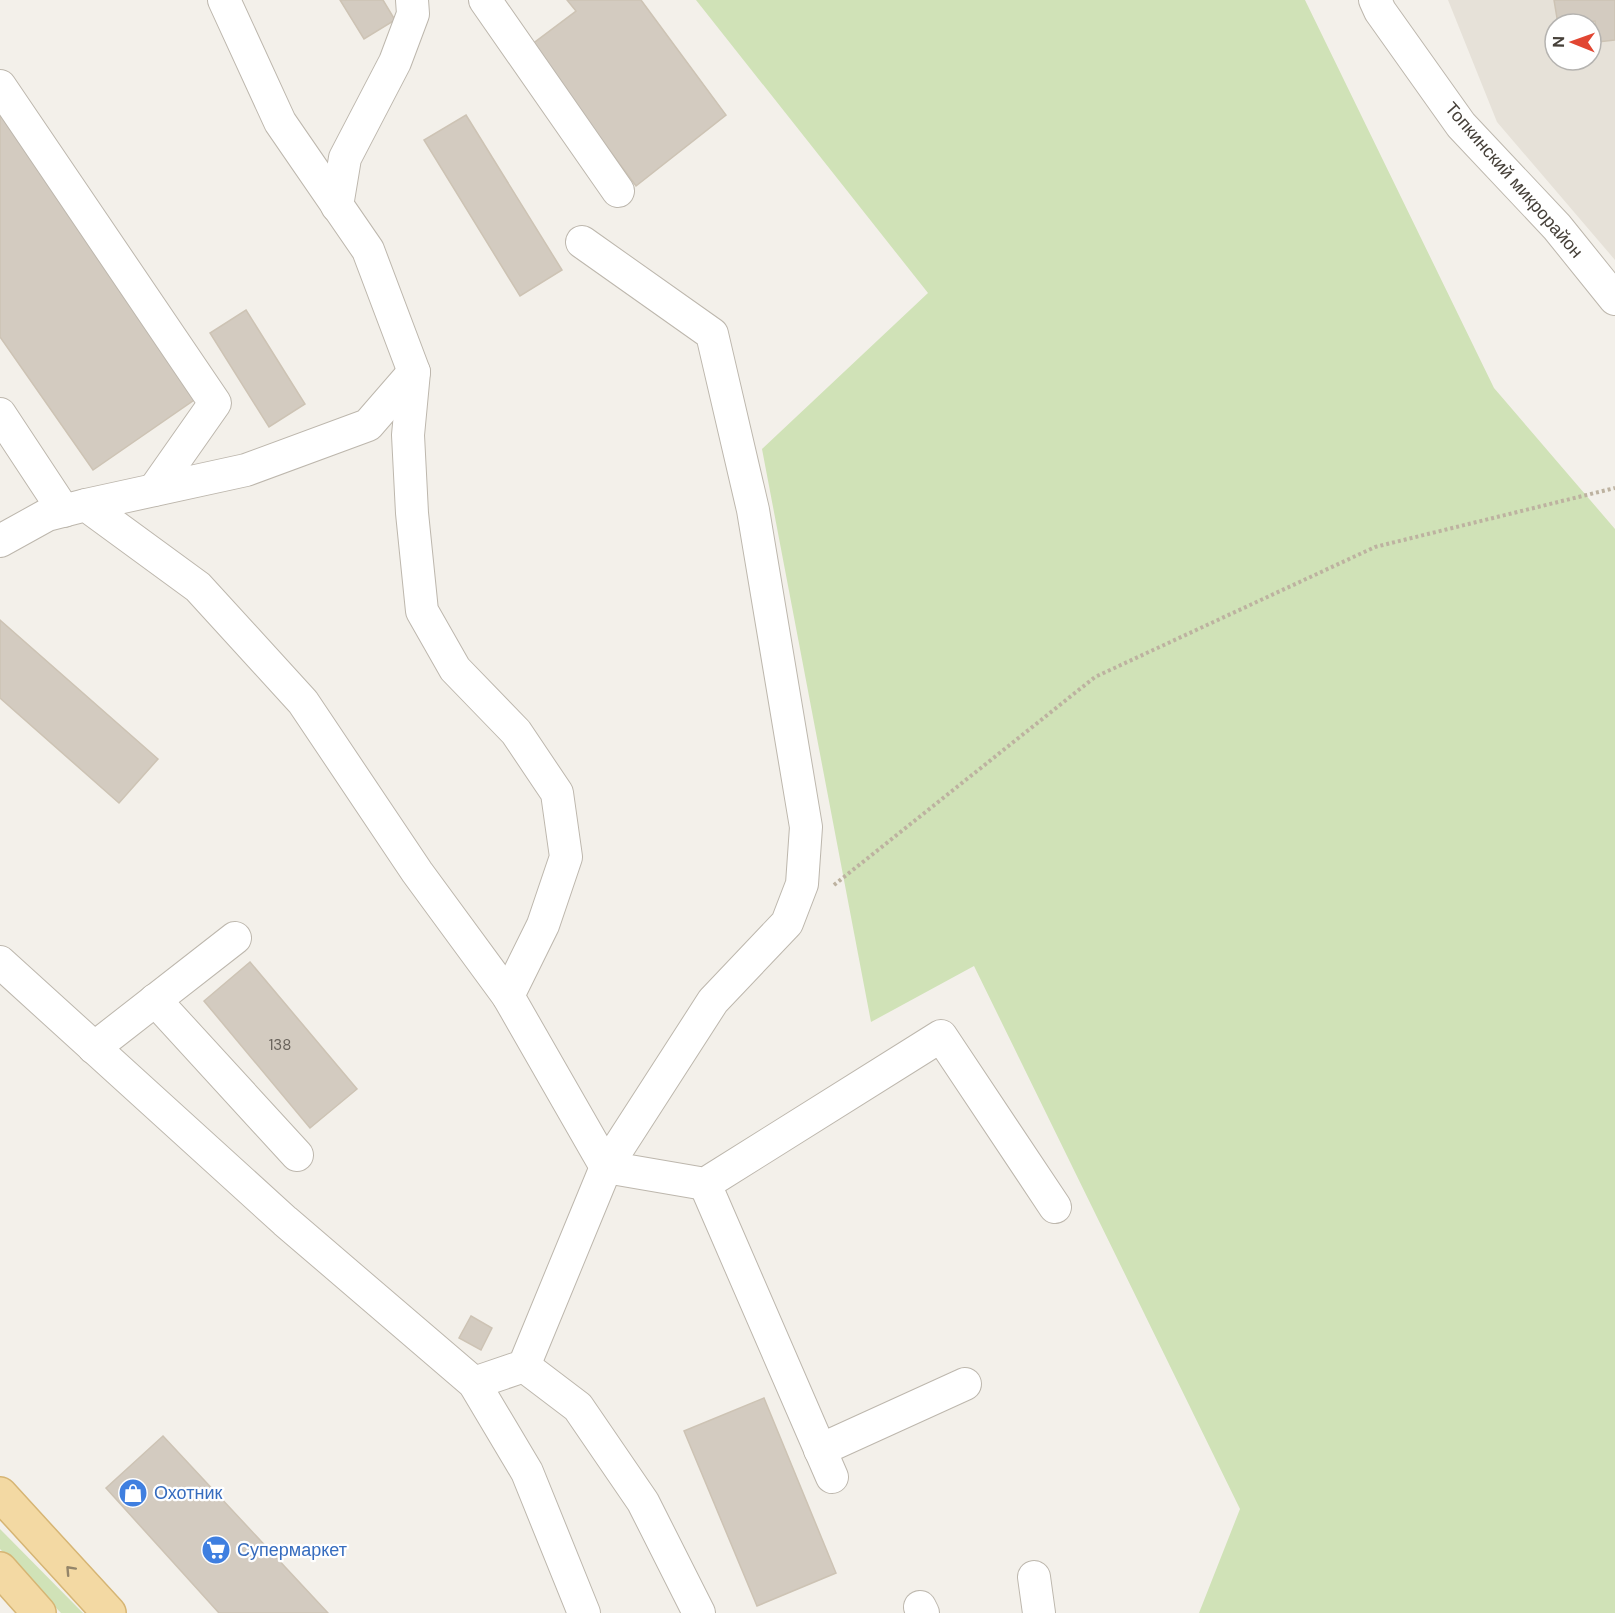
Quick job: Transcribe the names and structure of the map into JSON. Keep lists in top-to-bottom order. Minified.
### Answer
{"streets":{"street":["Топкинский микрорайон"]},"places":{"shop":["Охотник"],"supermarket":["Супермаркет"]},"house_numbers":["138"],"north":"left"}
